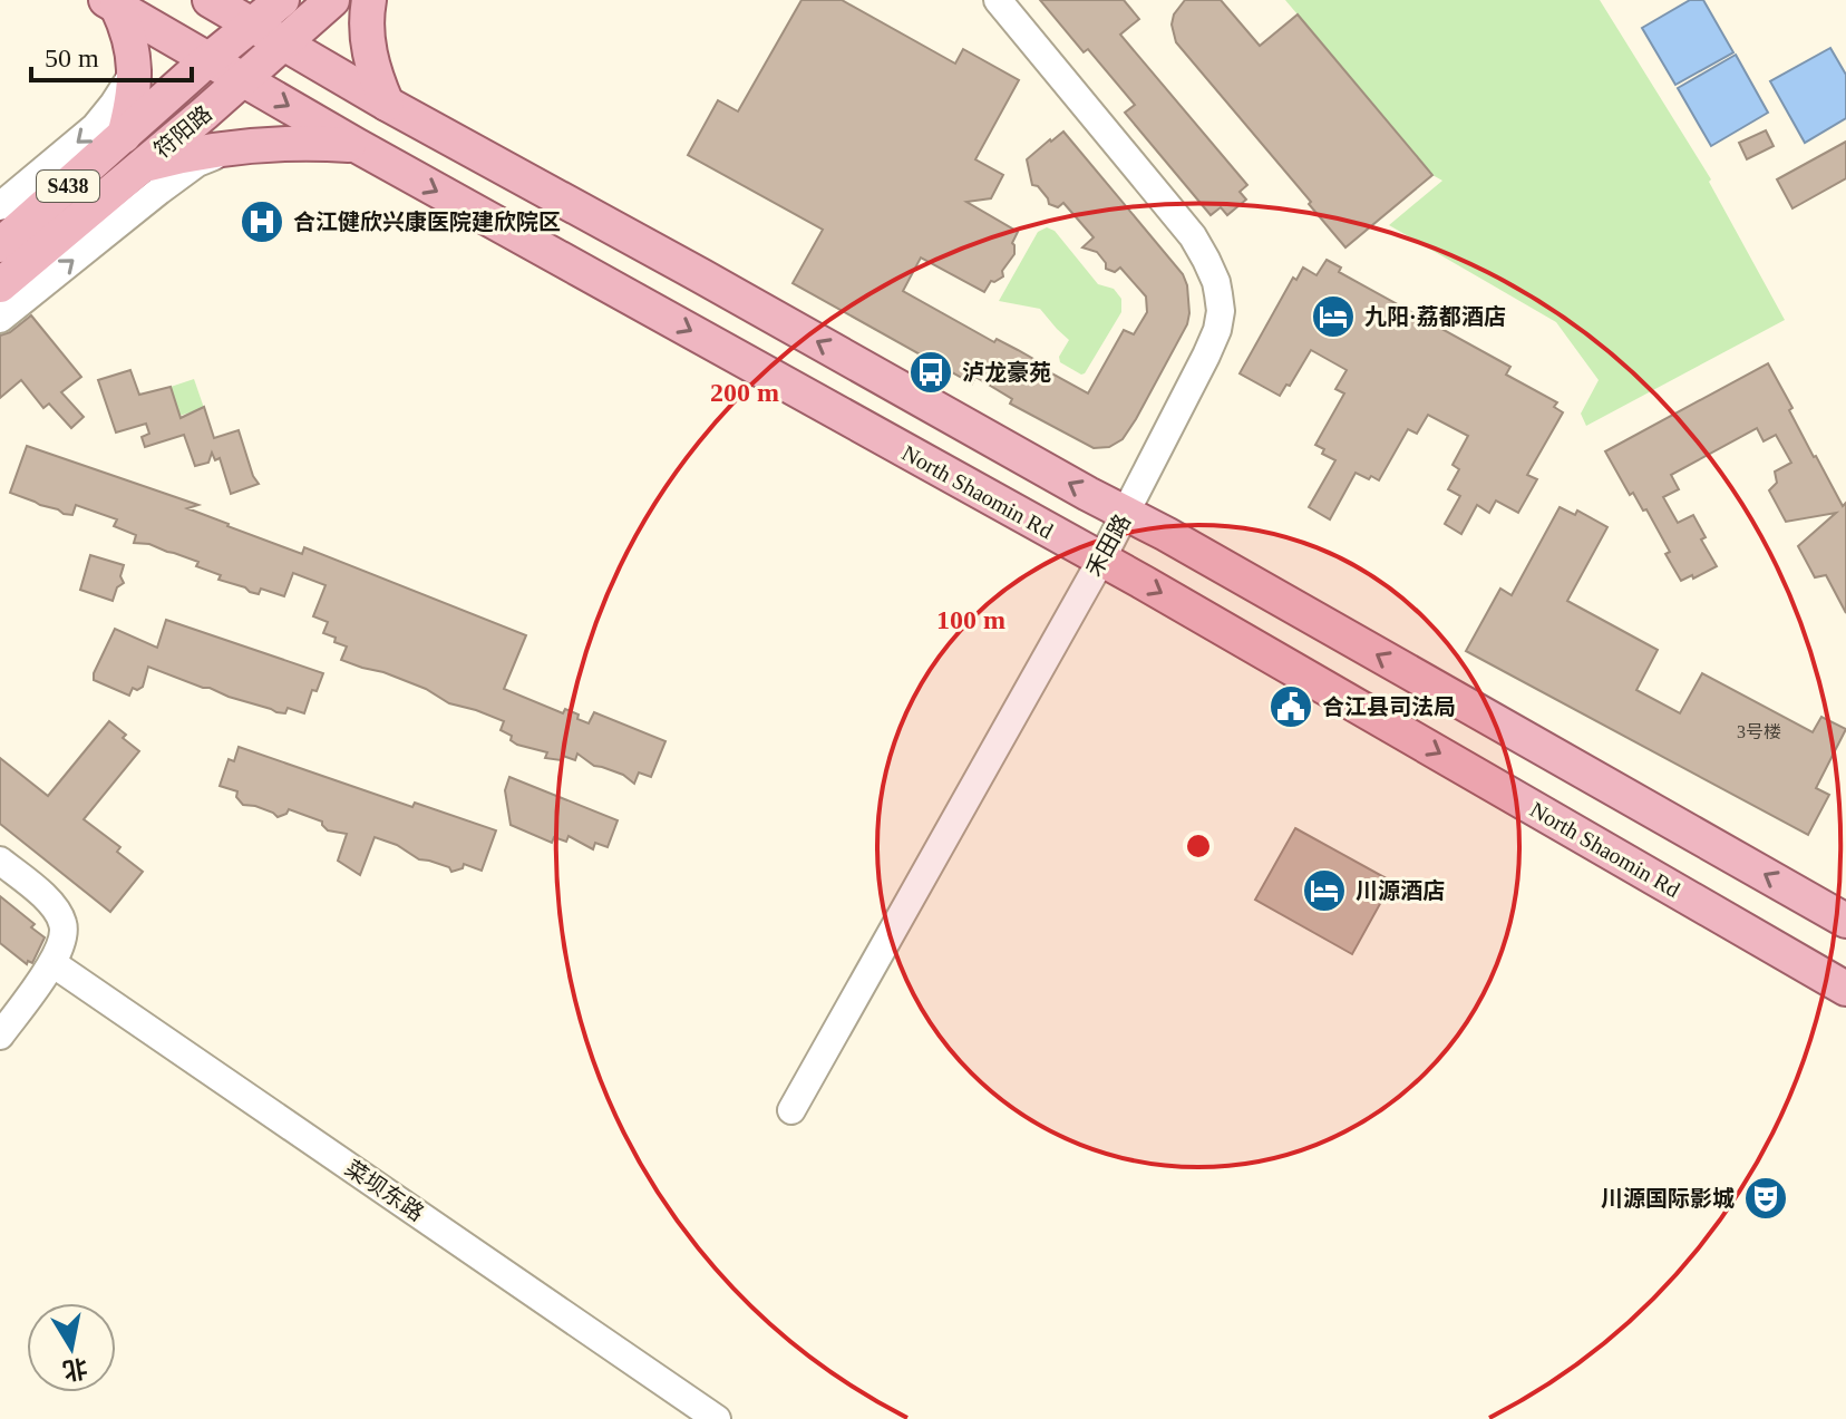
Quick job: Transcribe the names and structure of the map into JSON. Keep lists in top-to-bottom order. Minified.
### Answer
{"streets":{"main road":["符阳路","S438","North Shaomin Rd"],"street":["禾田路","菜坝东路"]},"crossings":[["符阳路","S438"],["符阳路","North Shaomin Rd"],["North Shaomin Rd","禾田路"]],"places":{"hospital":["合江健欣兴康医院建欣院区"],"hotel":["九阳·荔都酒店","川源酒店"],"bus stop":["泸龙豪苑"],"public building":["合江县司法局"],"theatre":["川源国际影城"]},"house_numbers":["3号楼"],"scale_bar":"50 m","north":"bottom","rings":["200 m","100 m"]}
